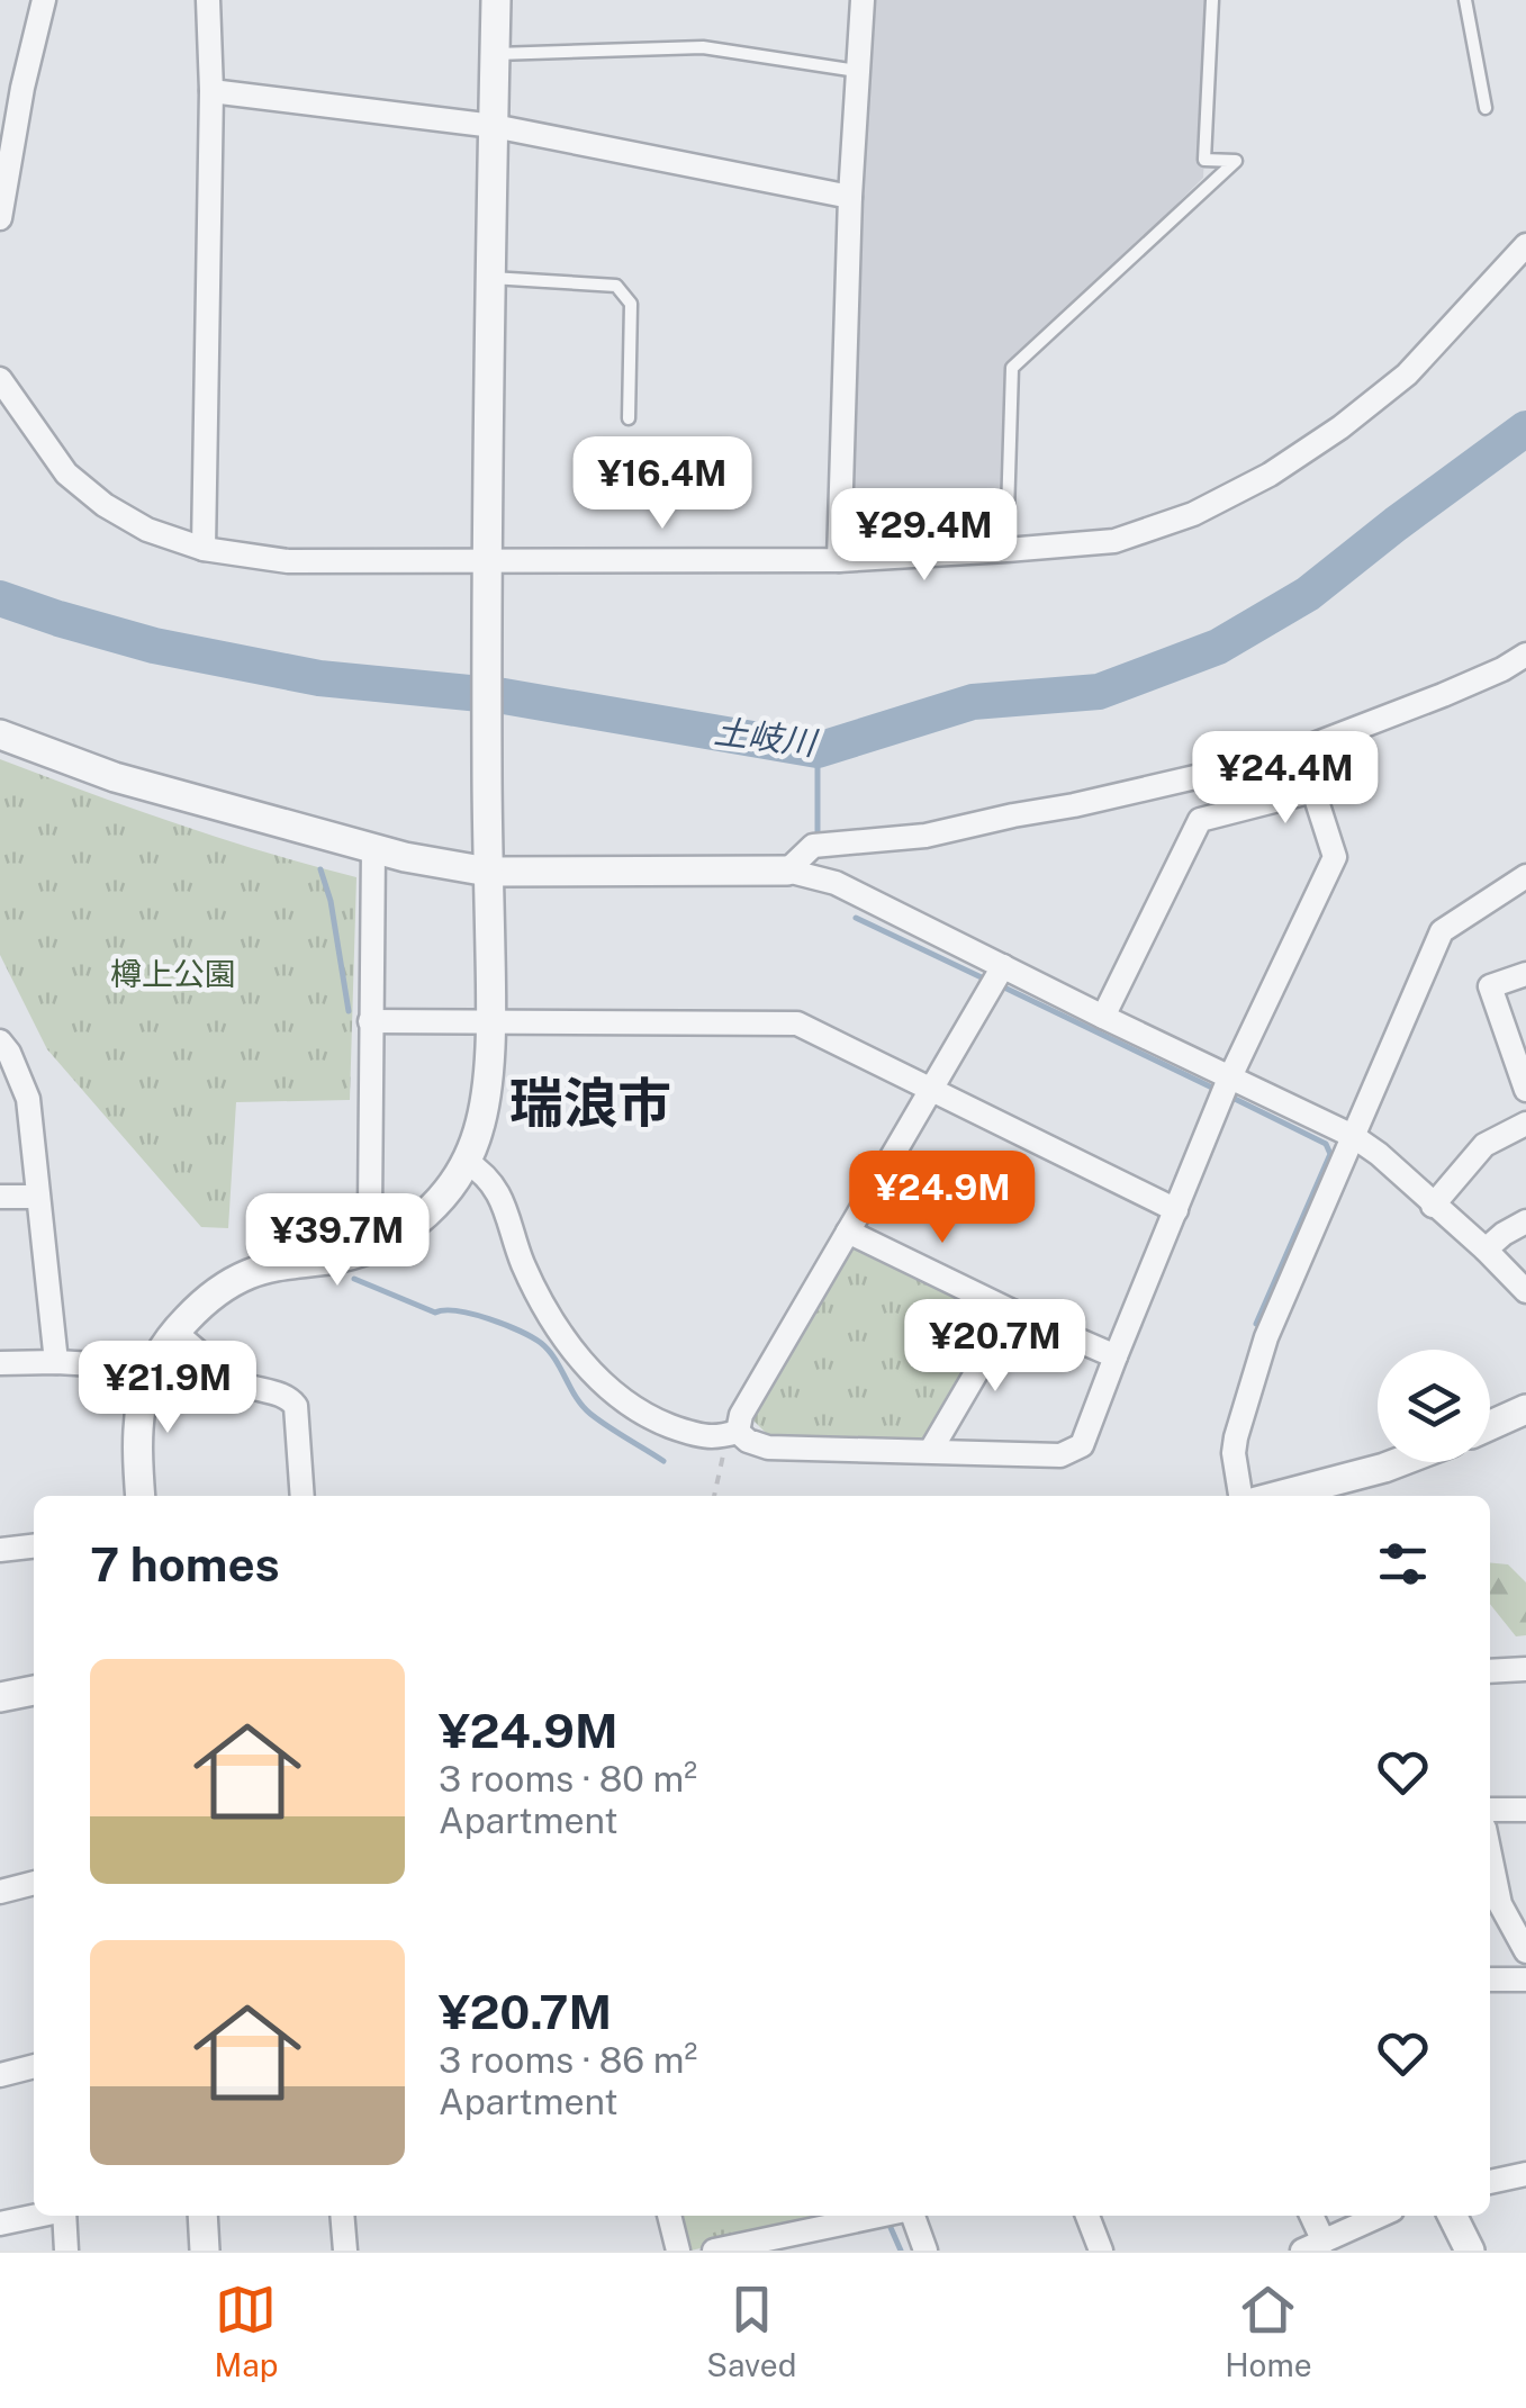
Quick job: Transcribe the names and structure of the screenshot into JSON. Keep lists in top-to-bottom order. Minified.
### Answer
{"districts":["瑞浪市"],"water":["土岐川"],"parks":["樽上公園"],"page":{"price":["¥16.4M","¥29.4M","¥24.4M","¥24.9M","¥39.7M","¥20.7M","¥21.9M"],"heading":"7 homes","list":[{"name":"¥24.9M","note":"3 rooms · 80 m² · Apartment"},{"name":"¥20.7M","note":"3 rooms · 86 m² · Apartment"}],"tabs":["Map","Saved","Home"]}}
